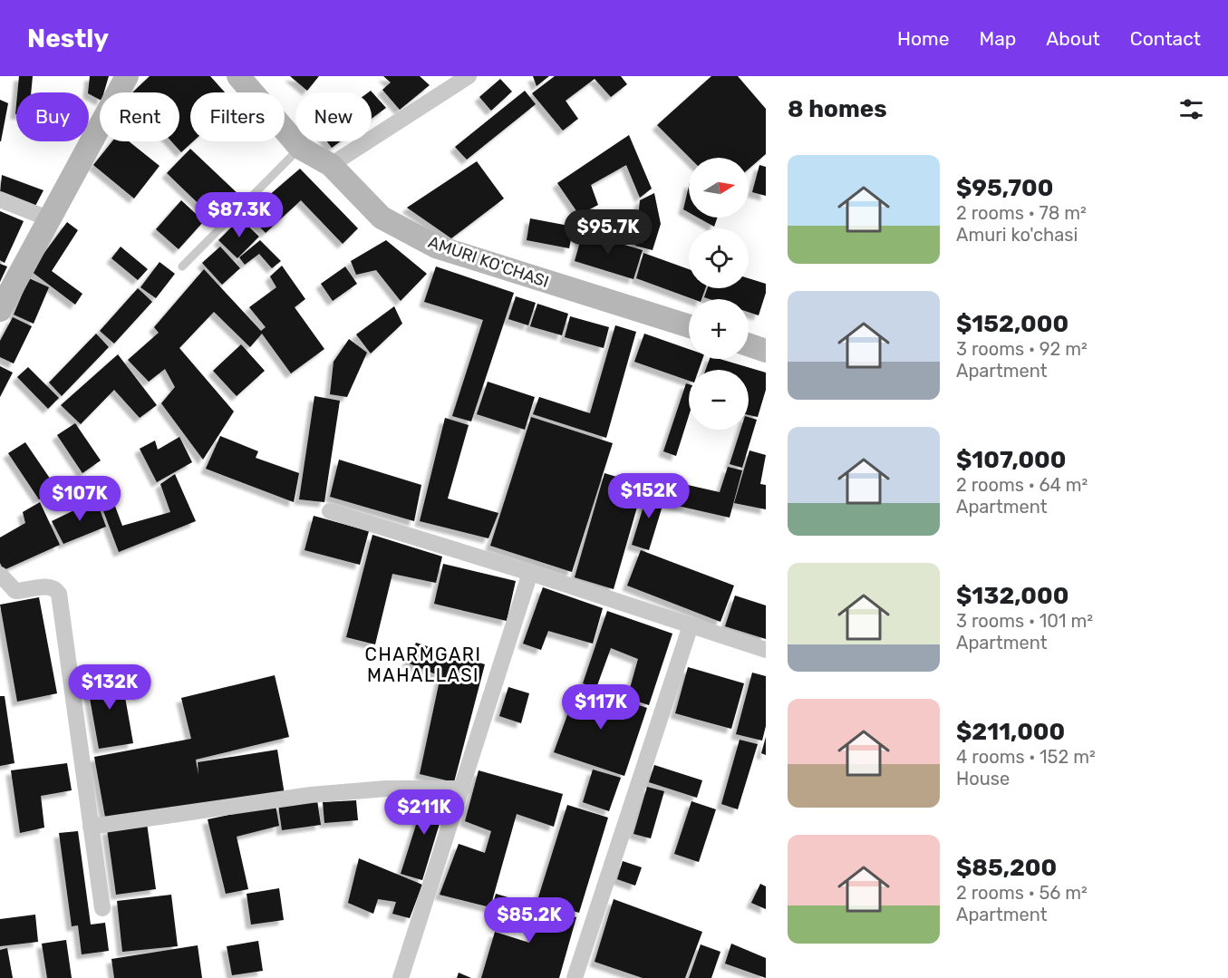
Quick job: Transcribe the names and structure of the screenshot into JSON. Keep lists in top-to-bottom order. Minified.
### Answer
{"streets":{"street":["AMURI KO'CHASI"]},"districts":["CHARMGARI MAHALLASI"],"north":"right","page":{"header":"Nestly","nav":["Home","Map","About","Contact"],"heading":"8 homes","chip":["Buy","Rent","Filters","New"],"list":[{"name":"$95,700","note":"2 rooms · 78 m² · Amuri ko'chasi"},{"name":"$152,000","note":"3 rooms · 92 m² · Apartment"},{"name":"$107,000","note":"2 rooms · 64 m² · Apartment"},{"name":"$132,000","note":"3 rooms · 101 m² · Apartment"},{"name":"$211,000","note":"4 rooms · 152 m² · House"},{"name":"$85,200","note":"2 rooms · 56 m² · Apartment"}],"map_buttons":["+","−"],"price":["$87.3K","$95.7K","$152K","$107K","$132K","$117K","$211K","$85.2K"]}}
